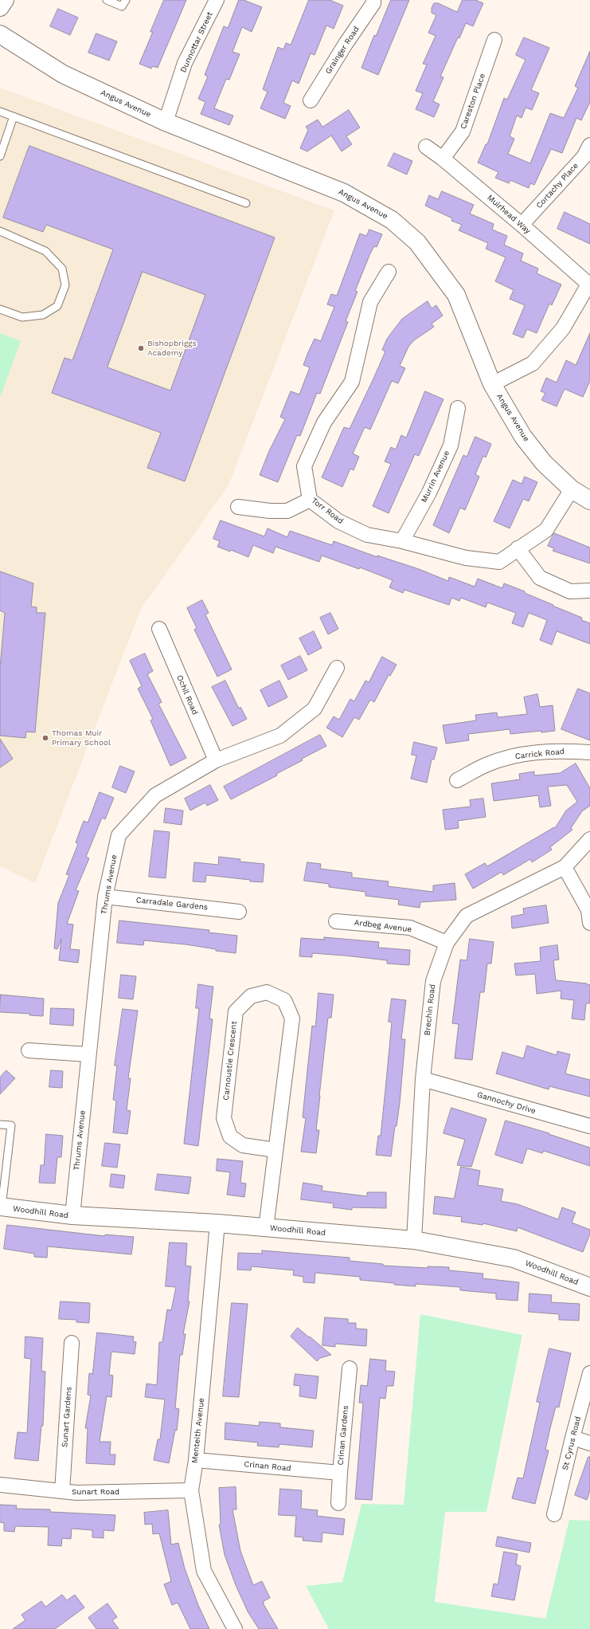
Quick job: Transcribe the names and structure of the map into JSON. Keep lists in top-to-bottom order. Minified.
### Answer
{"streets":{"street":["Dunnottar Street","Grainger Road","Careston Place","Angus Avenue","Cortachy Place","Muirhead Way","Murrin Avenue","Torr Road","Ochil Road","Carrick Road","Thrums Avenue","Carradale Gardens","Ardbeg Avenue","Brechin Road","Carnoustie Crescent","Gannochy Drive","Woodhill Road","Sunart Gardens","Menteith Avenue","Crinan Gardens","St Cyrus Road","Crinan Road","Sunart Road"]},"crossings":[["Dunnottar Street","Angus Avenue"],["Careston Place","Muirhead Way"],["Angus Avenue","Torr Road"],["Cortachy Place","Muirhead Way"],["Murrin Avenue","Torr Road"],["Ochil Road","Thrums Avenue"],["Thrums Avenue","Carradale Gardens"],["Thrums Avenue","Woodhill Road"],["Ardbeg Avenue","Brechin Road"],["Brechin Road","Gannochy Drive"],["Brechin Road","Woodhill Road"],["Carnoustie Crescent","Woodhill Road"],["Woodhill Road","Menteith Avenue"],["Sunart Gardens","Sunart Road"],["Menteith Avenue","Crinan Road"],["Menteith Avenue","Sunart Road"],["Crinan Gardens","Crinan Road"]],"places":["Bishopbriggs Academy","Thomas Muir Primary School"]}
